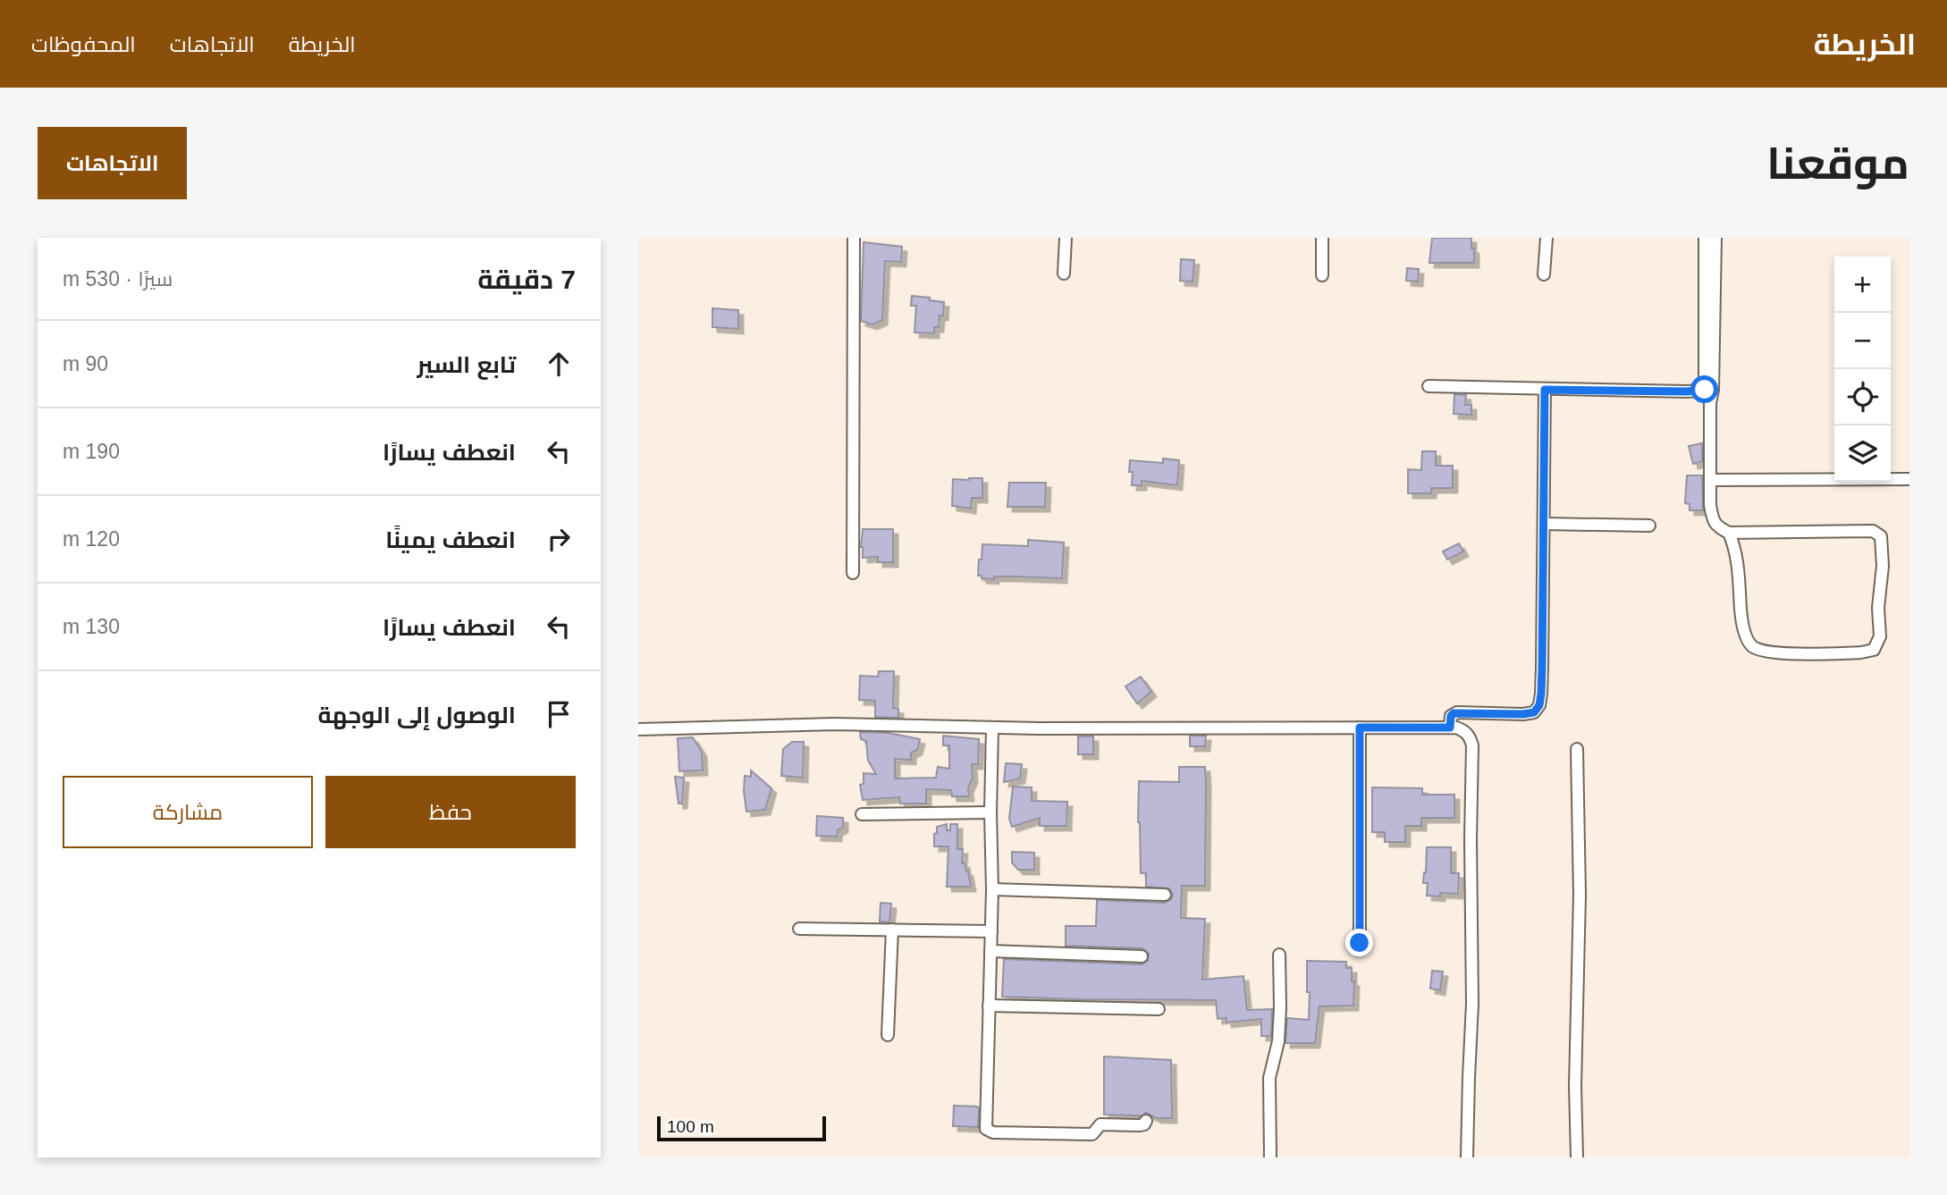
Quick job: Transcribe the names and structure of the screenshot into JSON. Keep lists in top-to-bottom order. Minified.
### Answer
{"scale_bar":"100 m","page":{"header":"الخريطة","nav":["الخريطة","الاتجاهات","المحفوظات"],"title":"موقعنا","buttons":["الاتجاهات",["حفظ","مشاركة"]],"heading":["7 دقيقة","سيرًا · 530 m"],"map_buttons":["+","−"],"list":[["تابع السير","90 m"],["انعطف يسارًا","190 m"],["انعطف يمينًا","120 m"],["انعطف يسارًا","130 m"],"الوصول إلى الوجهة"],"scale":"100 m"}}
